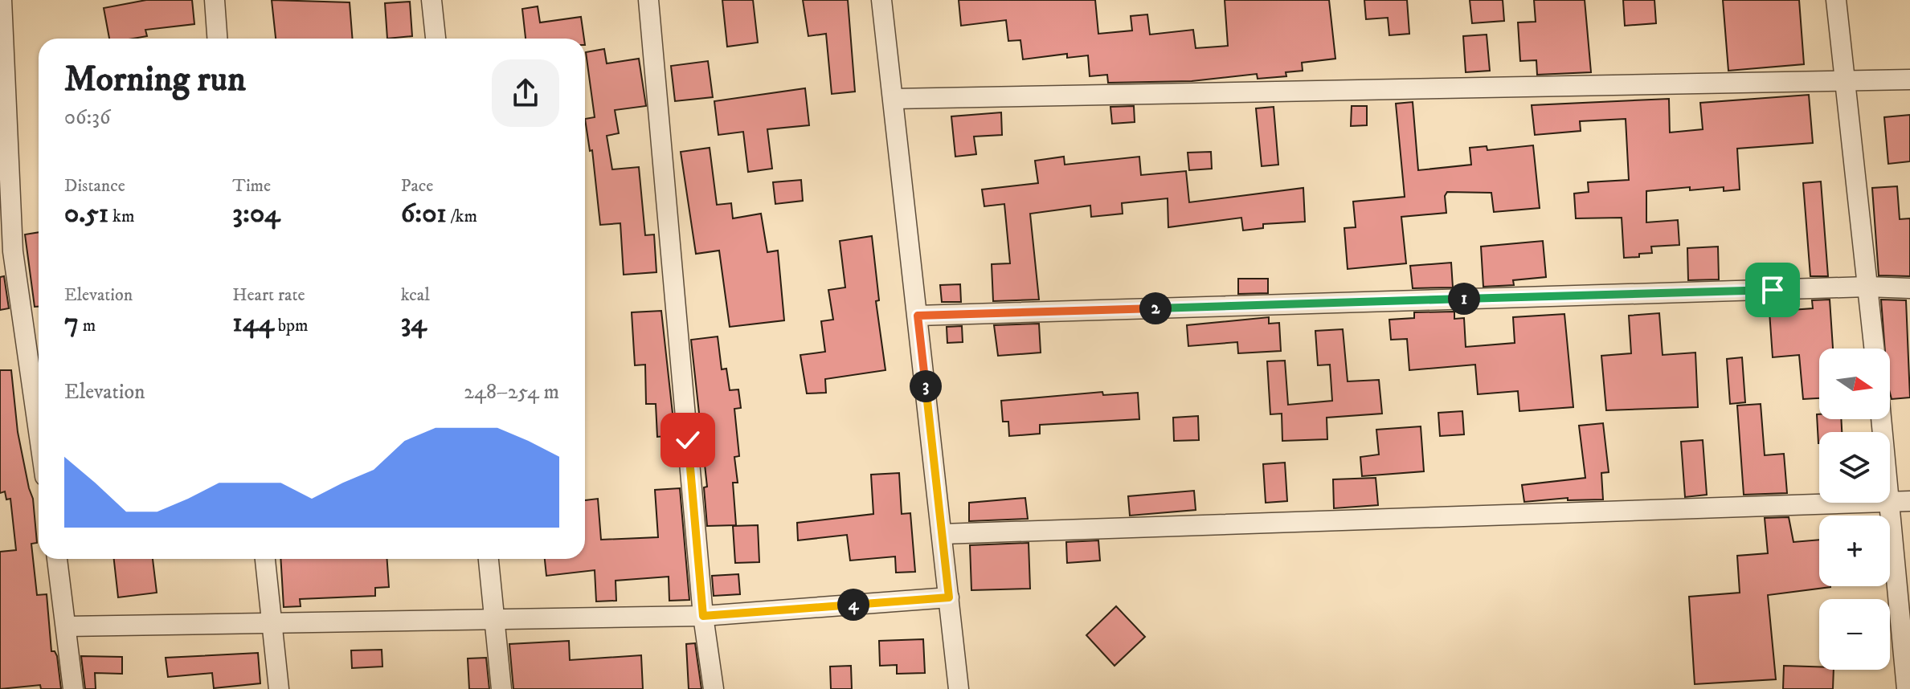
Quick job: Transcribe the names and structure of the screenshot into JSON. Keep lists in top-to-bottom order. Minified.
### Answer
{"north":"right","page":{"heading":["Morning run","06:36"],"stats":[["Distance","0.51 km"],["Time","3:04"],["Pace","6:01 /km"],["Elevation","7 m"],["Heart rate","144 bpm"],["kcal","34"]],"pins":["1","2","3","4"],"map_buttons":["+","−"],"chart":["Elevation","248–254 m"]}}
